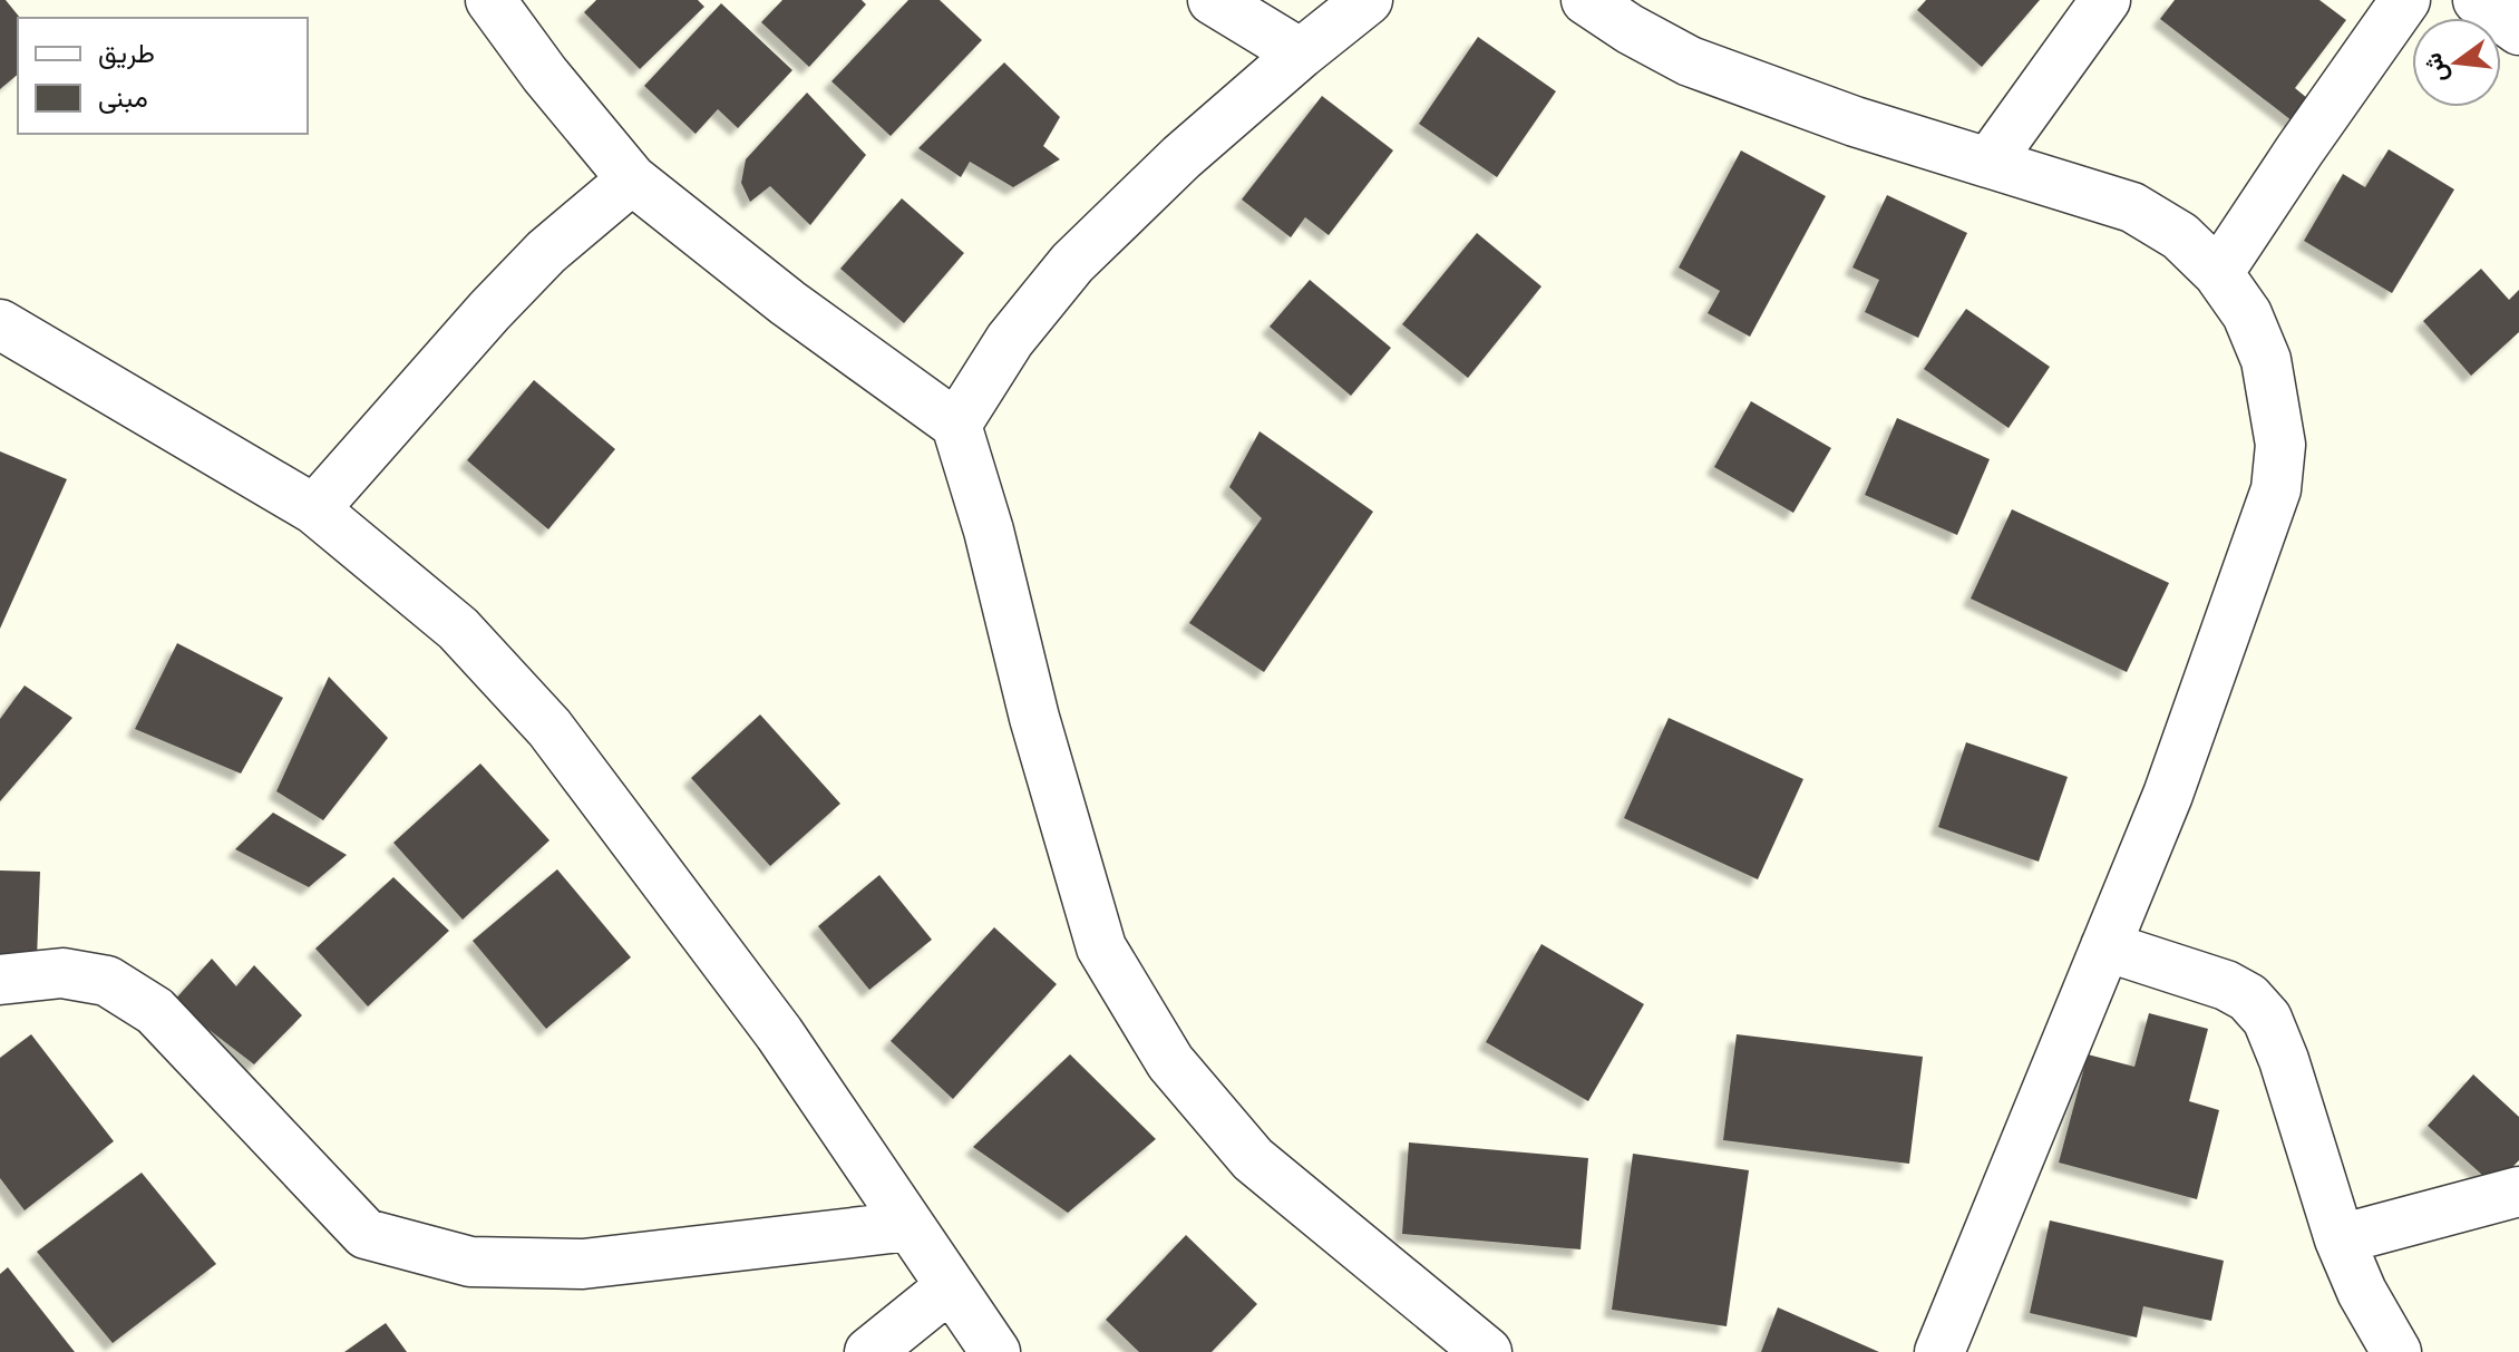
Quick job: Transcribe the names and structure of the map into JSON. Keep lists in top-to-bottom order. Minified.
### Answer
{"legend":["طريق","مبنى"],"north":"left"}
